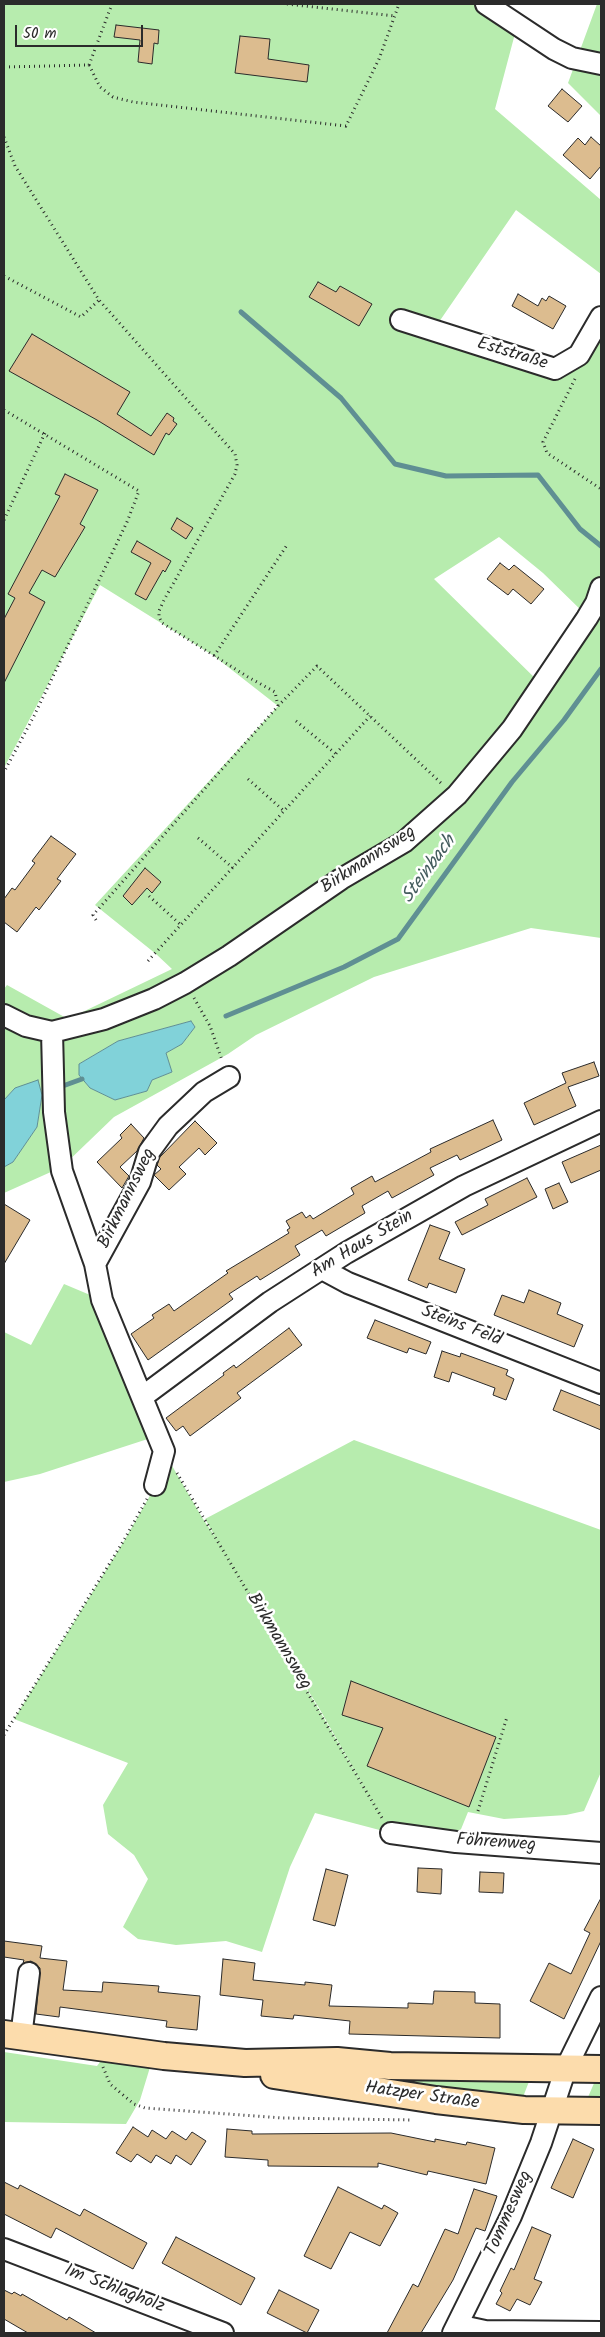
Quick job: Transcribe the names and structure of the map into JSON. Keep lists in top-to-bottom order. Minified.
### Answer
{"streets":{"main road":["Hatzper Straße"],"street":["Eststraße","Birkmannsweg","Am Haus Stein","Steins Feld","Föhrenweg","Tommesweg","Im Schlagholz"]},"crossings":[["Birkmannsweg","Am Haus Stein"],["Birkmannsweg","Föhrenweg"],["Am Haus Stein","Steins Feld"],["Hatzper Straße","Tommesweg"]],"water":["Steinbach"],"scale_bar":"50 m"}
